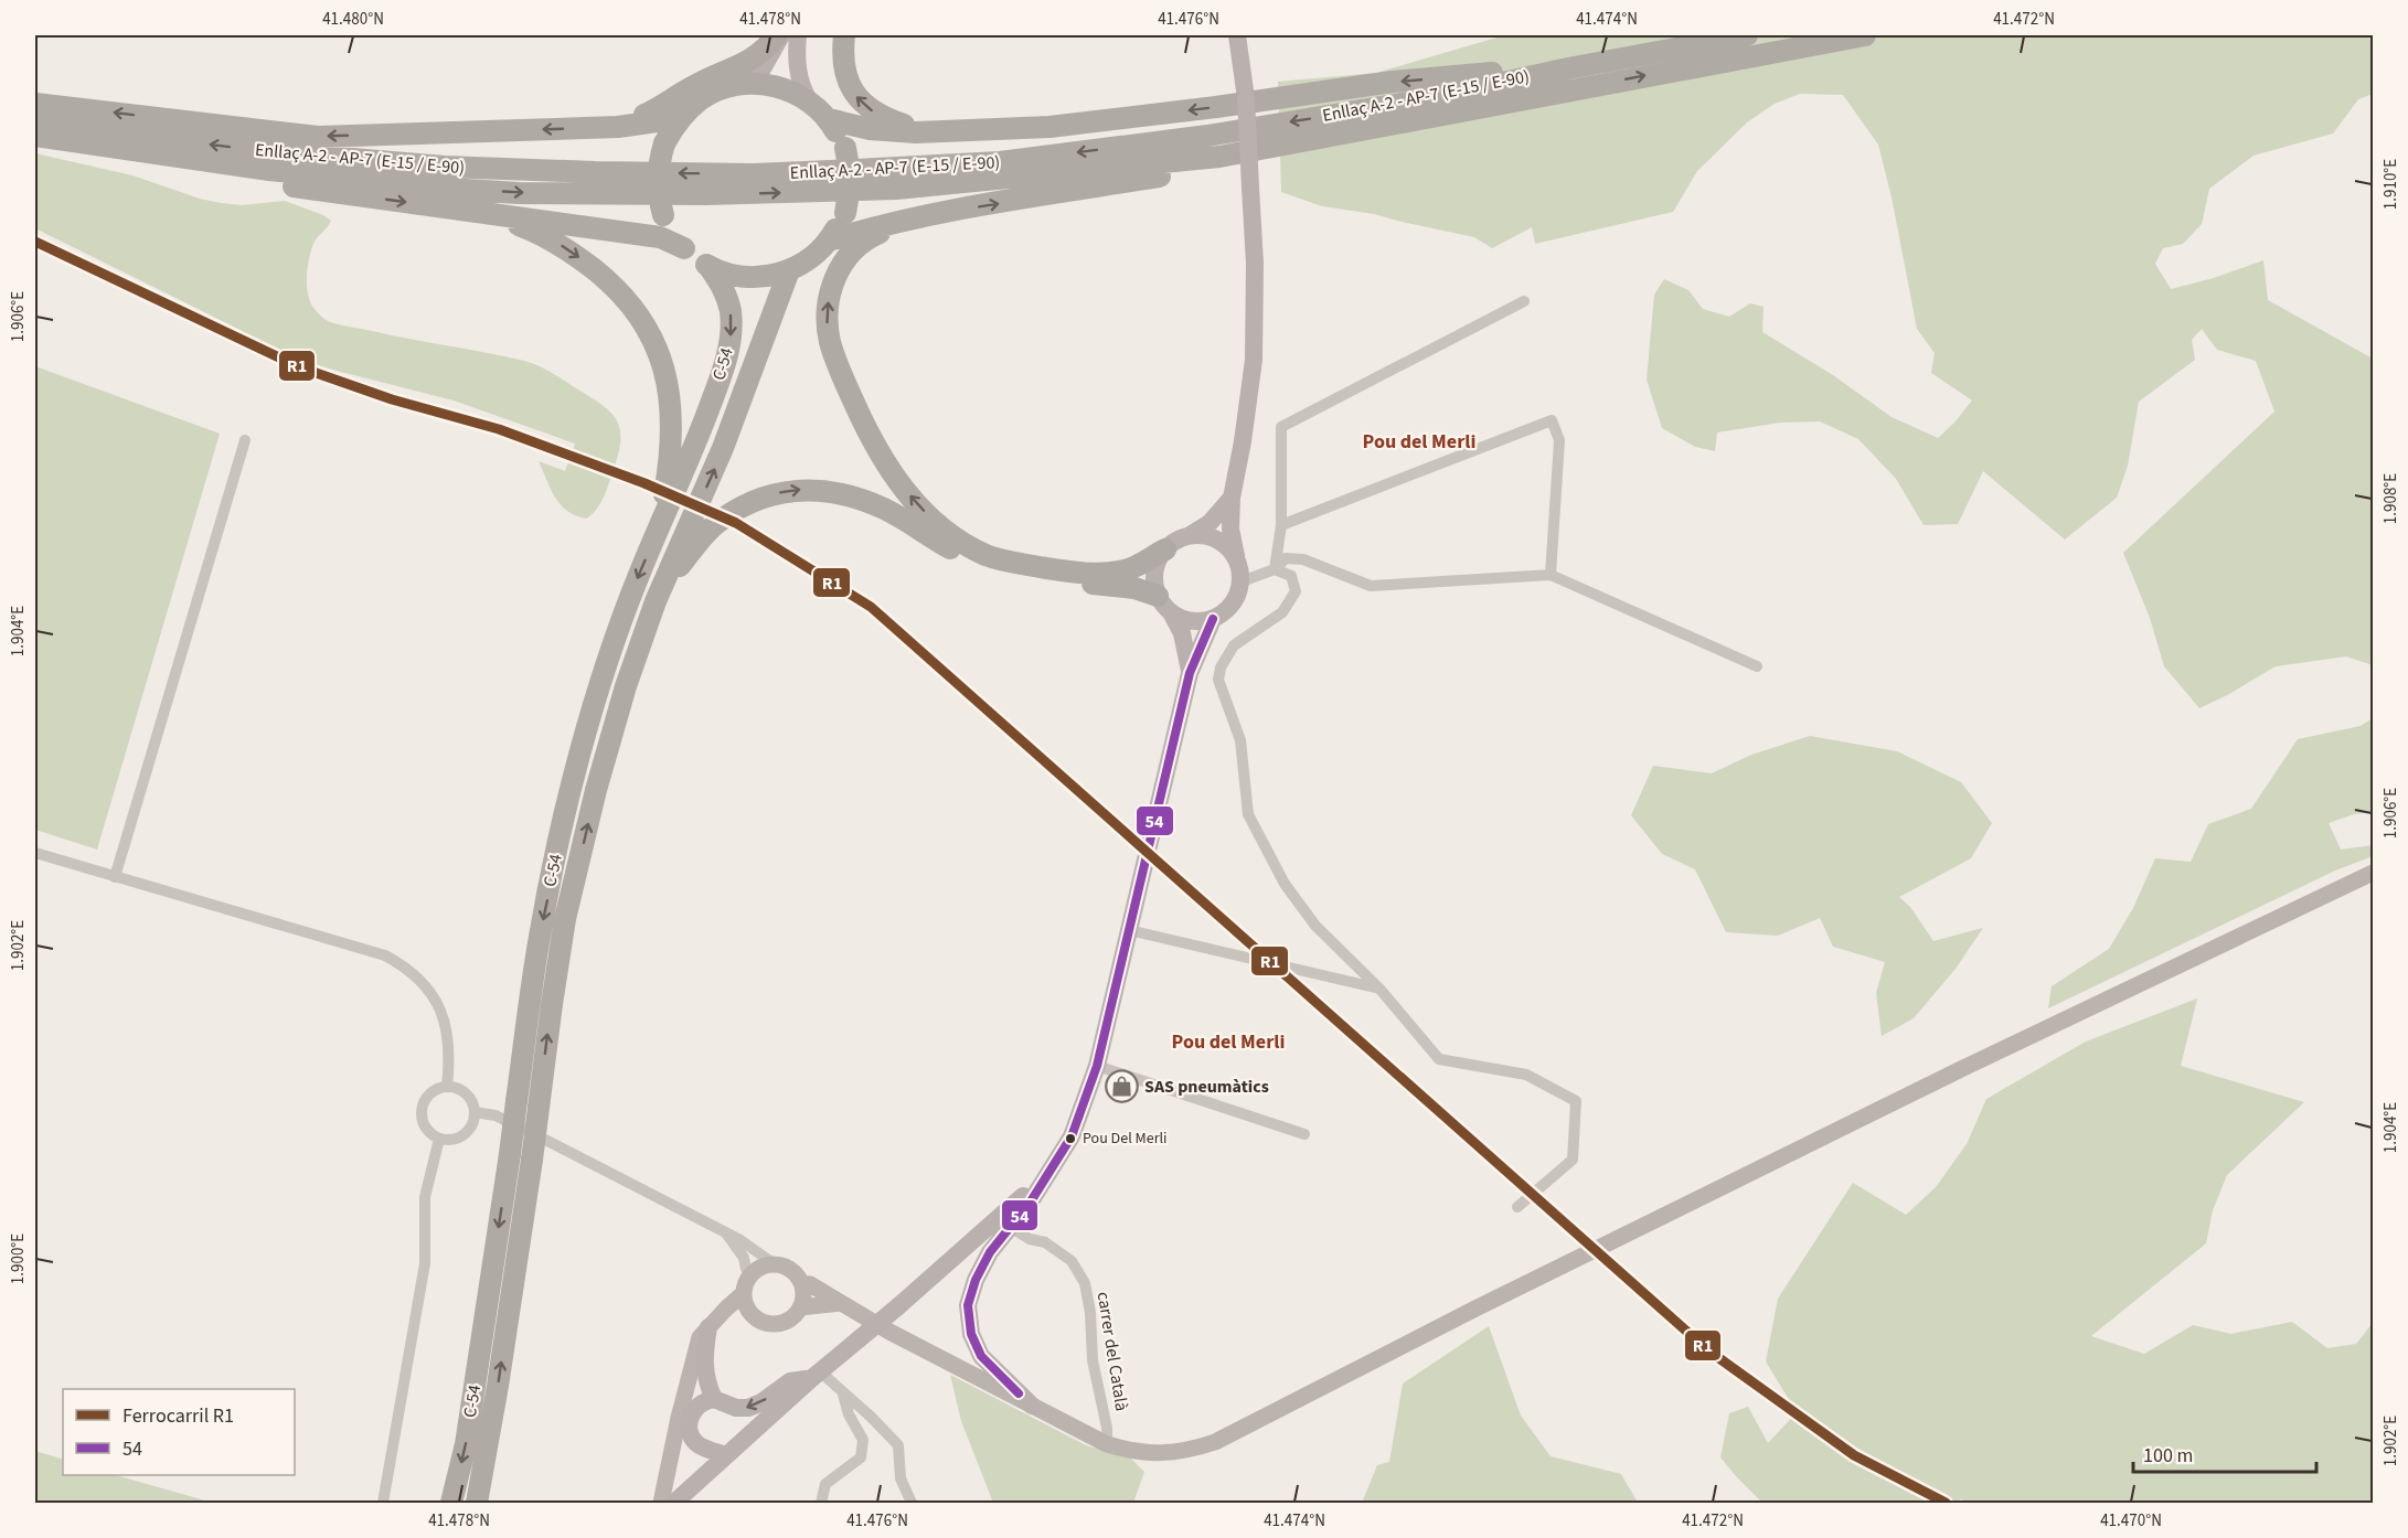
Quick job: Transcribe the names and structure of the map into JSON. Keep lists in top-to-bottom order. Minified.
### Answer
{"streets":{"highway":["Enllaç A-2 - AP-7 (E-15 / E-90)","C-54"],"street":["carrer del Català"]},"districts":["Pou del Merli","Pou del Merli"],"places":{"shop":["SAS pneumàtics"],"other":["Pou Del Merli"]},"lines":["rail line R1","transit line 54"],"legend":["Ferrocarril R1","54"],"scale_bar":"100 m","coordinates":["41.480°N","41.478°N","41.476°N","41.474°N","41.472°N","1.910°E","1.906°E","1.908°E","1.904°E","1.902°E","1.900°E","41.470°N"]}
